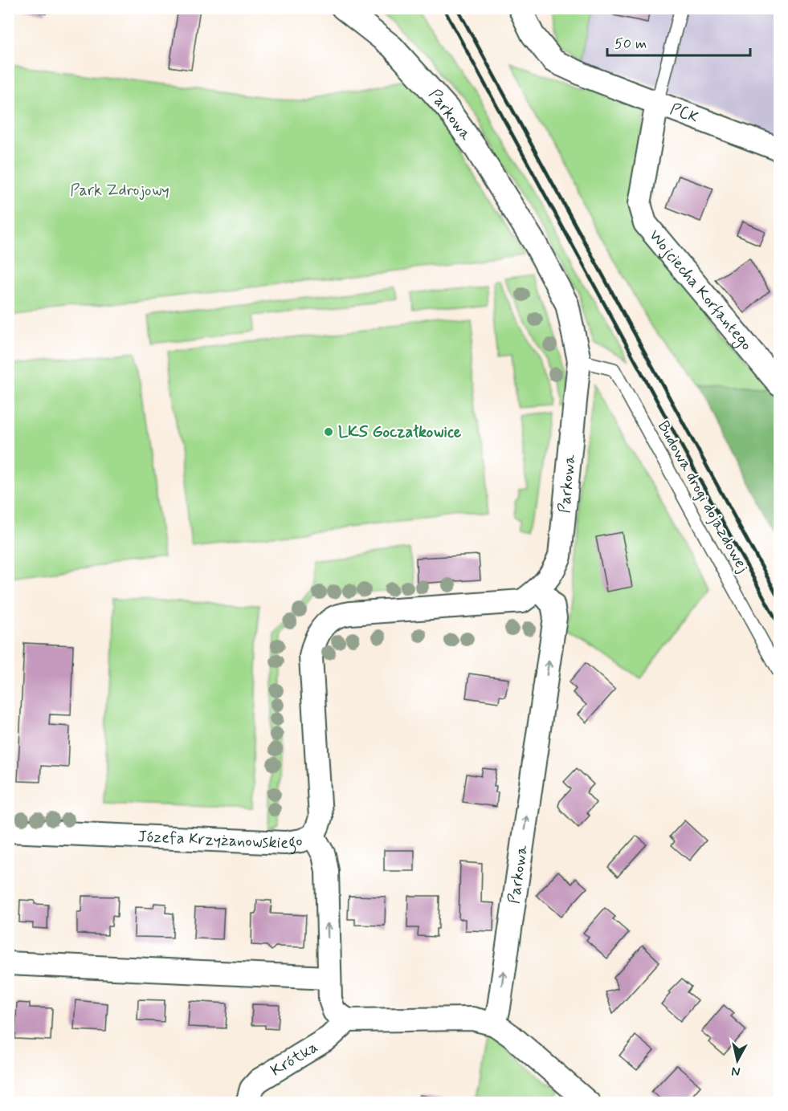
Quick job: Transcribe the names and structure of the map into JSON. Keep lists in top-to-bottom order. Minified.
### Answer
{"streets":{"street":["PCK","Parkowa","Wojciecha Korfantego","Józefa Krzyżanowskiego","Krótka"],"lane":["Budowa drogi dojazdowej"]},"crossings":[["PCK","Wojciecha Korfantego"],["Parkowa","Budowa drogi dojazdowej"],["Józefa Krzyżanowskiego","Krótka"]],"one_way":["Parkowa"],"parks":["Park Zdrojowy"],"places":["LKS Goczałkowice"],"scale_bar":"50 m","north":"bottom"}
